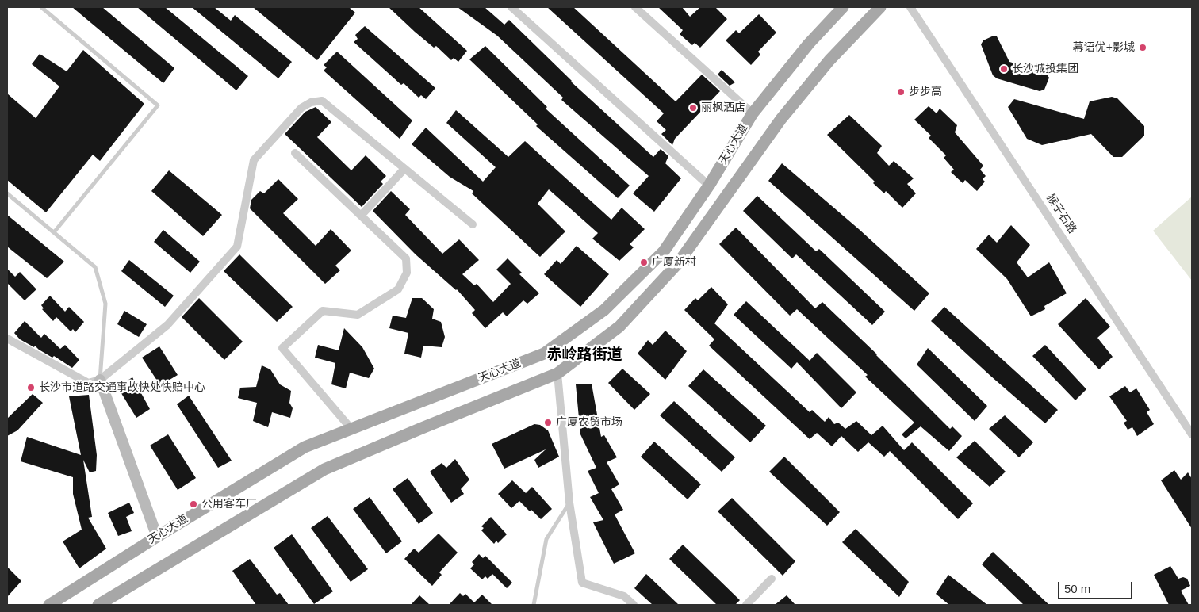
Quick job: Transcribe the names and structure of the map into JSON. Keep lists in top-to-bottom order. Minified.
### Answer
{"streets":{"main road":["天心大道"],"street":["猴子石路"]},"districts":["赤岭路街道"],"places":["幕语优+影城","长沙城投集团","步步高","丽枫酒店","广厦新村","长沙市道路交通事故快处快赔中心","广厦农贸市场","公用客车厂"],"scale_bar":"50 m"}
